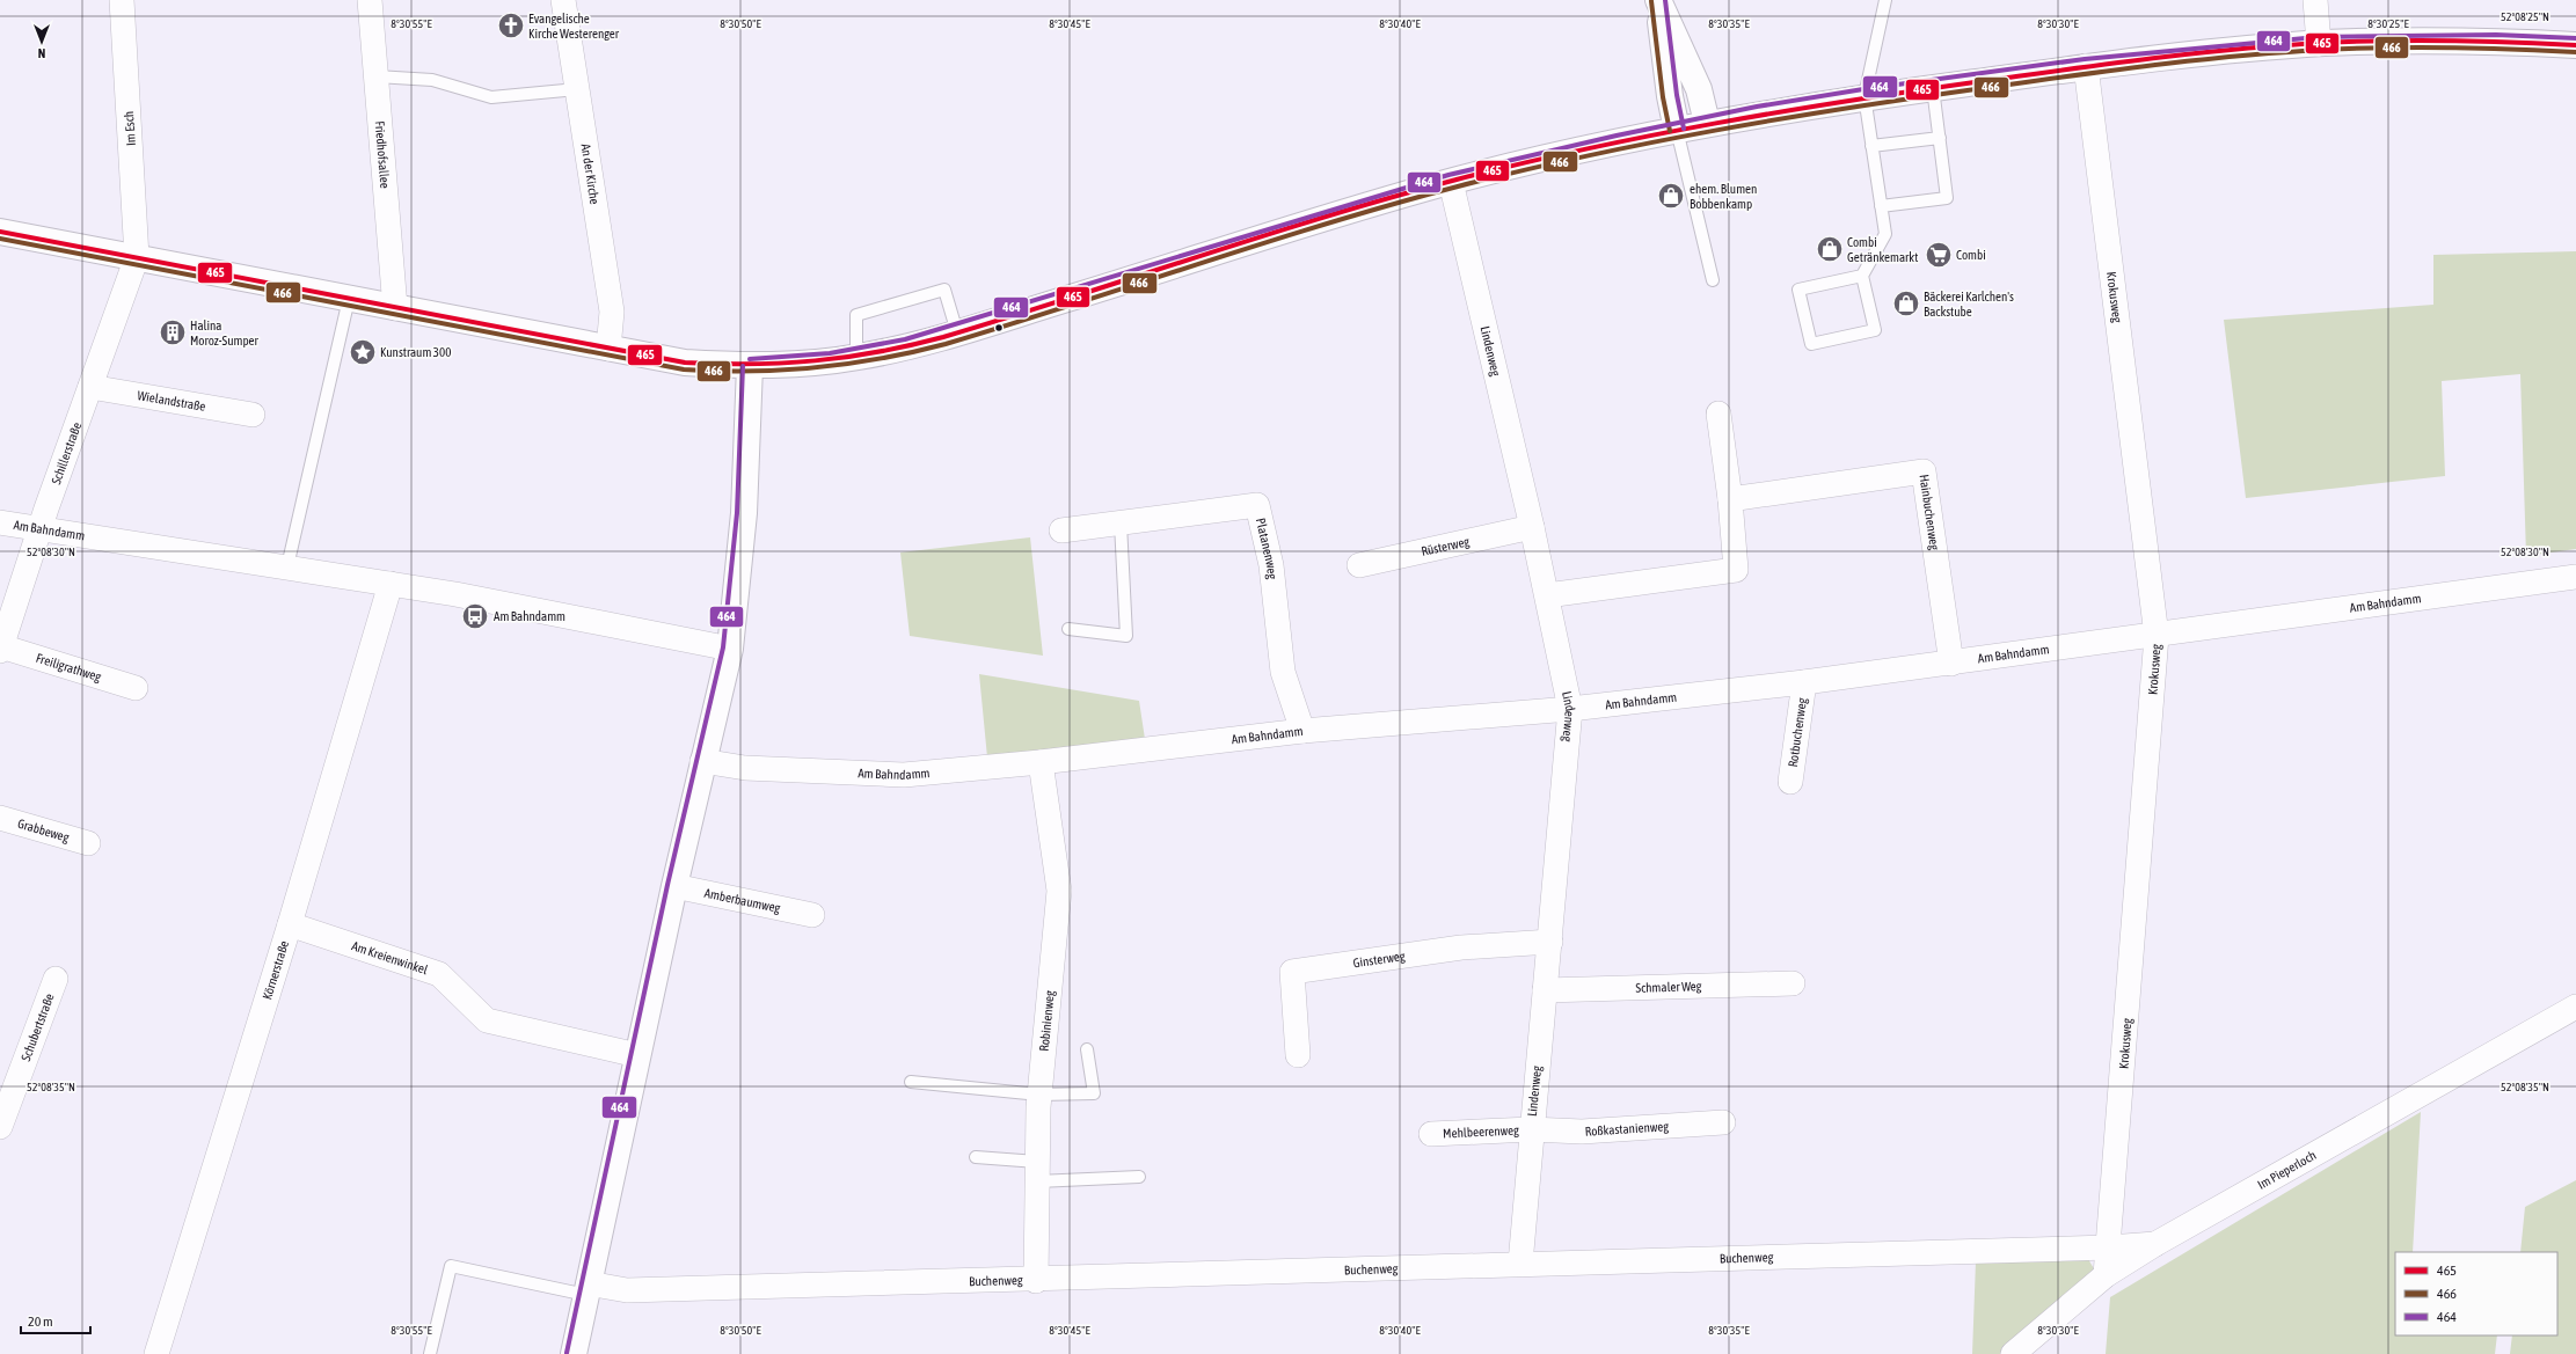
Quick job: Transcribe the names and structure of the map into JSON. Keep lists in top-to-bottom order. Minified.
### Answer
{"streets":{"street":["Im Esch","Friedhofsallee","An der Kirche","Krokusweg","Lindenweg","Wielandstraße","Schillerstraße","Hainbuchenweg","Am Bahndamm","Rüsterweg","Platanenweg","Freiligrathweg","Rotbuchenweg","Grabbeweg","Amberbaumweg","Am Kreienwinkel","Ginsterweg","Körnerstraße","Schmaler Weg","Robinienweg","Schubertstraße","Roßkastanienweg","Mehlbeerenweg","Im Pieperloch","Buchenweg"]},"crossings":[["Im Esch","Schillerstraße"],["Krokusweg","Am Bahndamm"],["Krokusweg","Im Pieperloch"],["Krokusweg","Buchenweg"],["Lindenweg","Am Bahndamm"],["Lindenweg","Rüsterweg"],["Lindenweg","Ginsterweg"],["Lindenweg","Schmaler Weg"],["Lindenweg","Roßkastanienweg"],["Lindenweg","Mehlbeerenweg"],["Lindenweg","Buchenweg"],["Wielandstraße","Schillerstraße"],["Schillerstraße","Am Bahndamm"],["Schillerstraße","Freiligrathweg"],["Hainbuchenweg","Am Bahndamm"],["Am Bahndamm","Platanenweg"],["Am Bahndamm","Rotbuchenweg"],["Am Bahndamm","Körnerstraße"],["Am Bahndamm","Robinienweg"],["Am Kreienwinkel","Körnerstraße"],["Robinienweg","Buchenweg"],["Roßkastanienweg","Mehlbeerenweg"],["Im Pieperloch","Buchenweg"]],"places":{"church":["Evangelische Kirche Westerenger"],"shop":["ehem. Blumen Bobbenkamp","Combi Getränkemarkt","Bäckerei Karlchen's Backstube"],"supermarket":["Combi"],"building":["Halina Moroz-Sumper"],"place":["Kunstraum 300"],"bus stop":["Am Bahndamm"]},"lines":["transit line 464","transit line 466","transit line 465"],"legend":["465","466","464"],"scale_bar":"20 m","north":"bottom","coordinates":["52°08'25\"N","8°30'55\"E","8°30'50\"E","8°30'45\"E","8°30'40\"E","8°30'35\"E","8°30'30\"E","8°30'25\"E","52°08'30\"N","52°08'35\"N"]}
